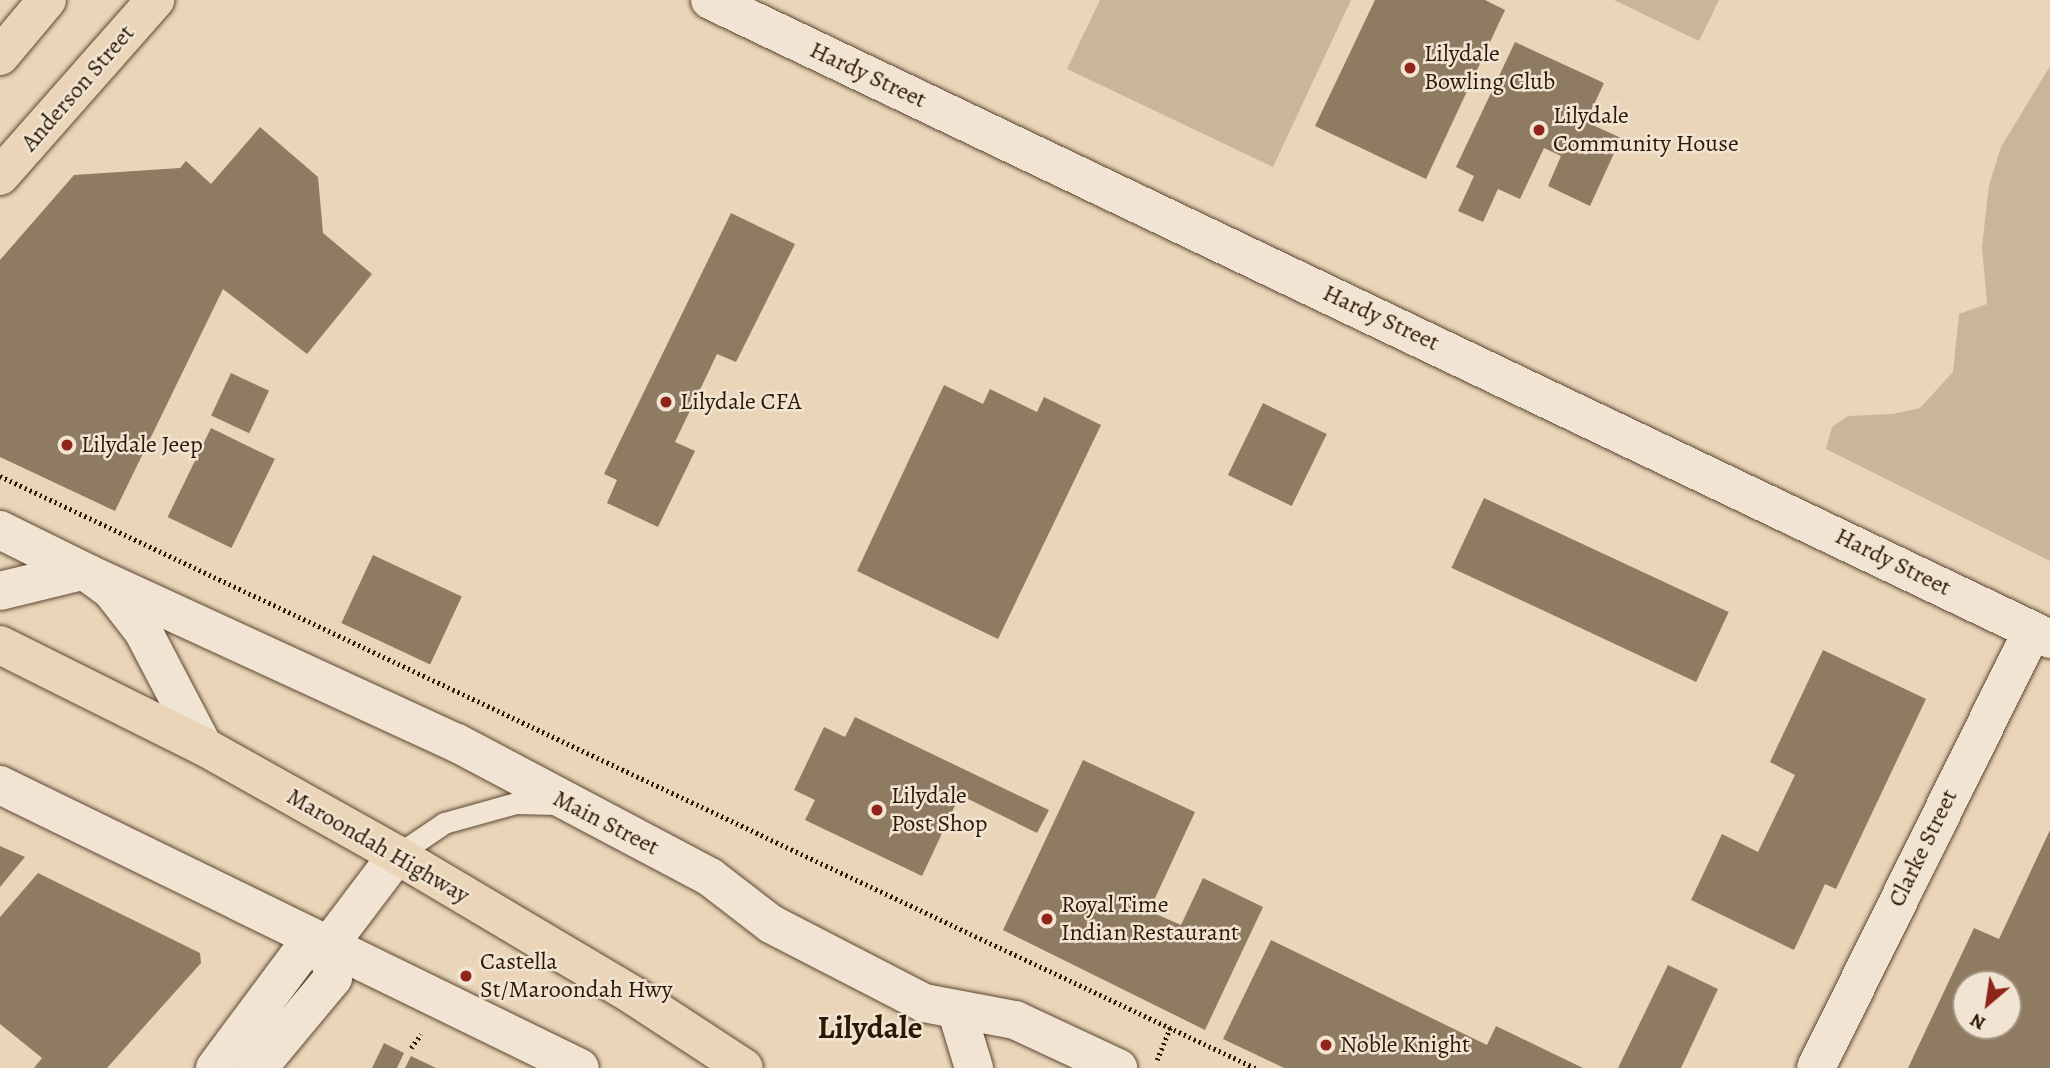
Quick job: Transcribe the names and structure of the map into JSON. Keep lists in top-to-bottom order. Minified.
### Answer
{"streets":{"main road":["Anderson Street","Maroondah Highway"],"street":["Hardy Street","Main Street","Clarke Street"]},"crossings":[["Hardy Street","Clarke Street"]],"districts":["Lilydale"],"places":["Lilydale Bowling Club","Lilydale Community House","Lilydale CFA","Lilydale Jeep","Lilydale Post Shop","Royal Time Indian Restaurant","Castella St/Maroondah Hwy","Noble Knight"],"north":"bottom left"}
